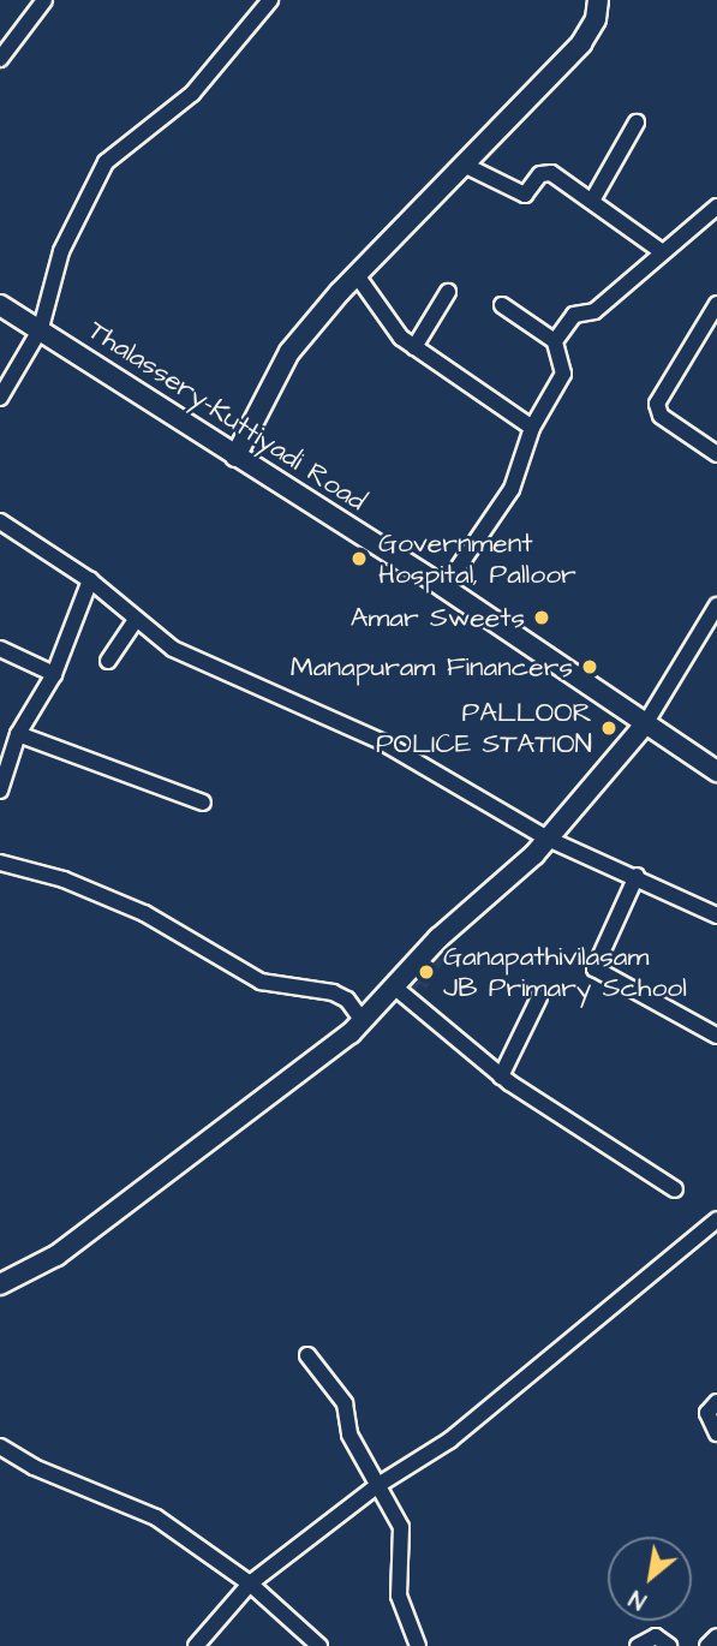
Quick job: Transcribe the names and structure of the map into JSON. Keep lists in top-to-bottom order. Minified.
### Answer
{"streets":{"main road":["Thalassery-Kuttiyadi Road"]},"places":["Government Hospital, Palloor","Amar Sweets","Manapuram Financers","PALLOOR POLICE STATION","Ganapathivilasam JB Primary School"],"north":"bottom left"}
